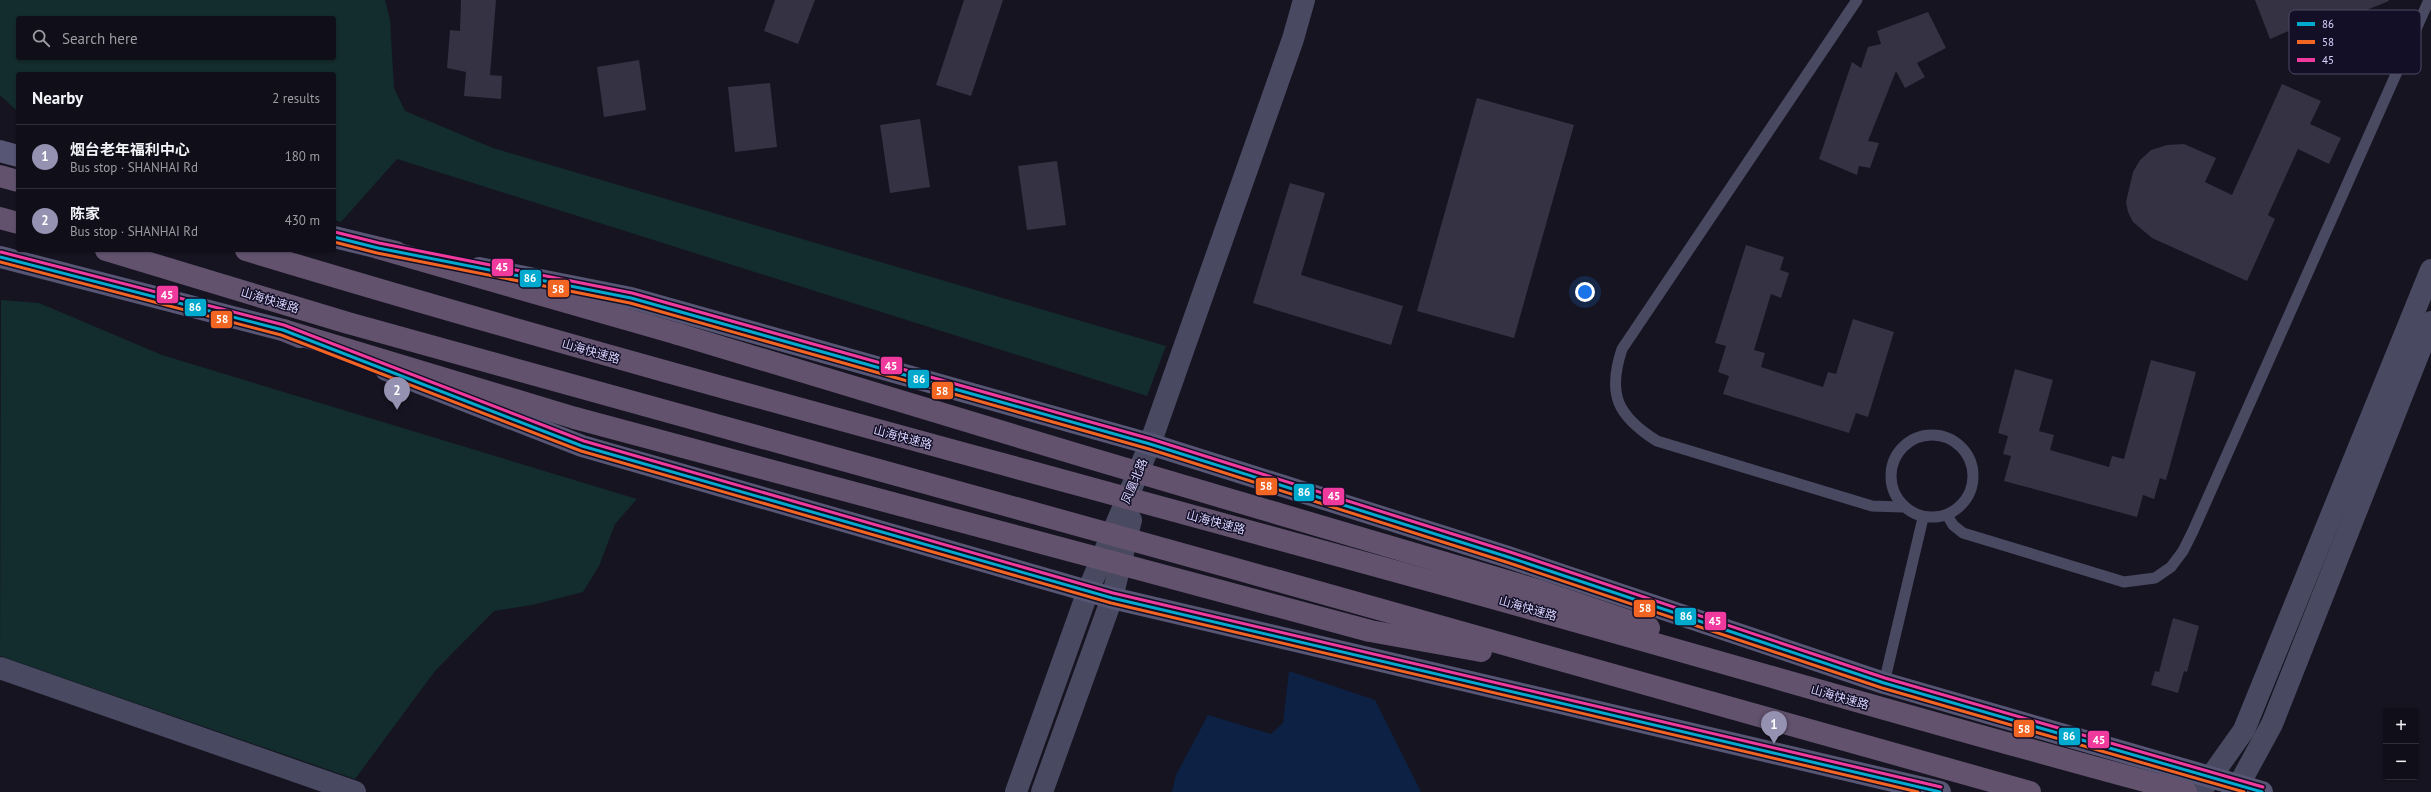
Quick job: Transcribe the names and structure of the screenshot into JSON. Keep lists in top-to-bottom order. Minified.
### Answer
{"streets":{"highway":["山海快速路"],"street":["凤凰北路"]},"lines":["transit line 45","transit line 86","transit line 58"],"legend":["86","58","45"],"page":{"search":"Search here","heading":["Nearby","2 results"],"list":[{"mark":"1","name":"烟台老年福利中心","note":"Bus stop · SHANHAI Rd","value":"180 m"},{"mark":"2","name":"陈家","note":"Bus stop · SHANHAI Rd","value":"430 m"}],"pins":["2","1"],"map_buttons":["+","−"]}}
